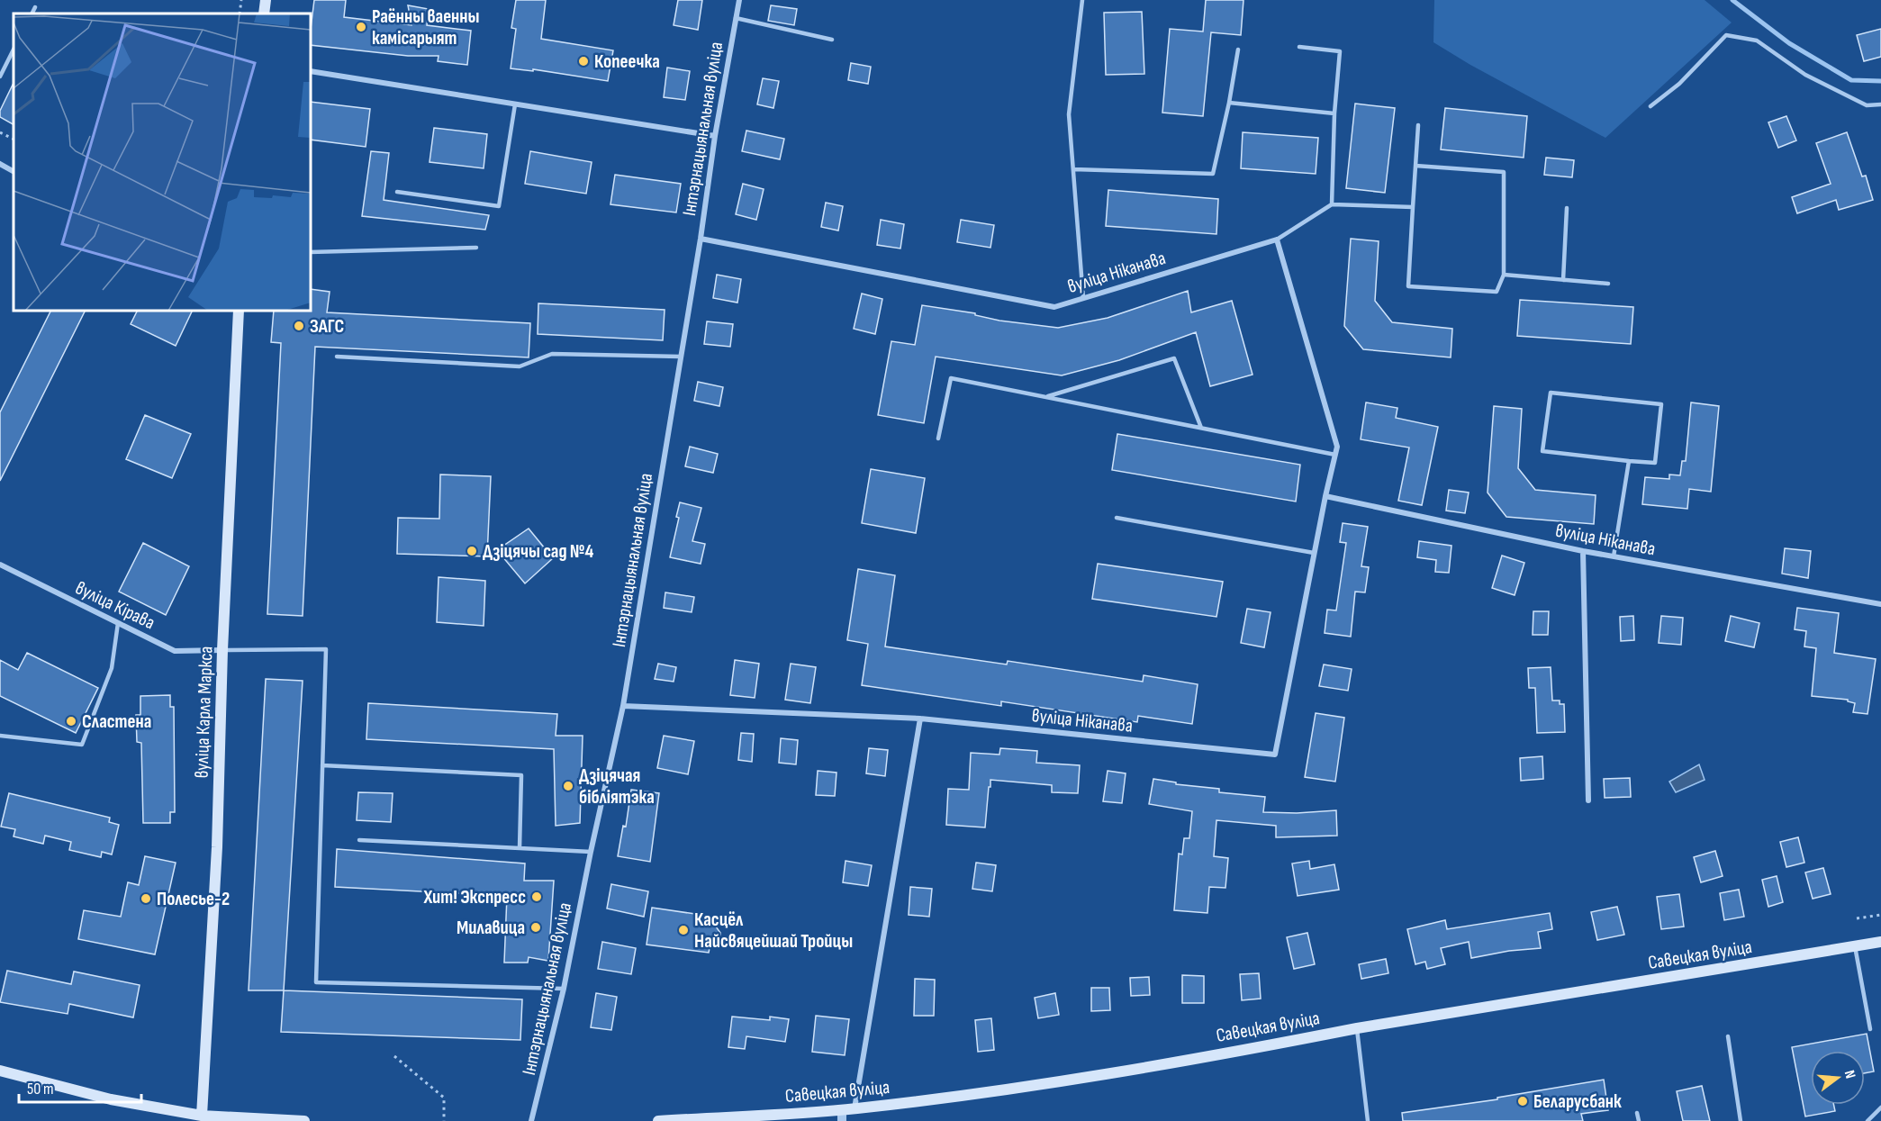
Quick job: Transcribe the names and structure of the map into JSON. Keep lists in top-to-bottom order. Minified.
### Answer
{"streets":{"main road":["вуліца Карла Маркса","Савецкая вуліца"],"street":["Інтэрнацыянальная вуліца","вуліца Ніканава","вуліца Кірава"]},"crossings":[["Інтэрнацыянальная вуліца","вуліца Ніканава"],["вуліца Кірава","вуліца Карла Маркса"]],"places":["Раённы ваенны камісарыят","Копеечка","ЗАГС","Дзіцячы сад №4","Сластена","Дзіцячая бібліятэка","Хит! Экспресс","Полесье-2","Милавица","Касцёл Найсвяцейшай Тройцы","Беларусбанк"],"scale_bar":"50 m","north":"right"}
